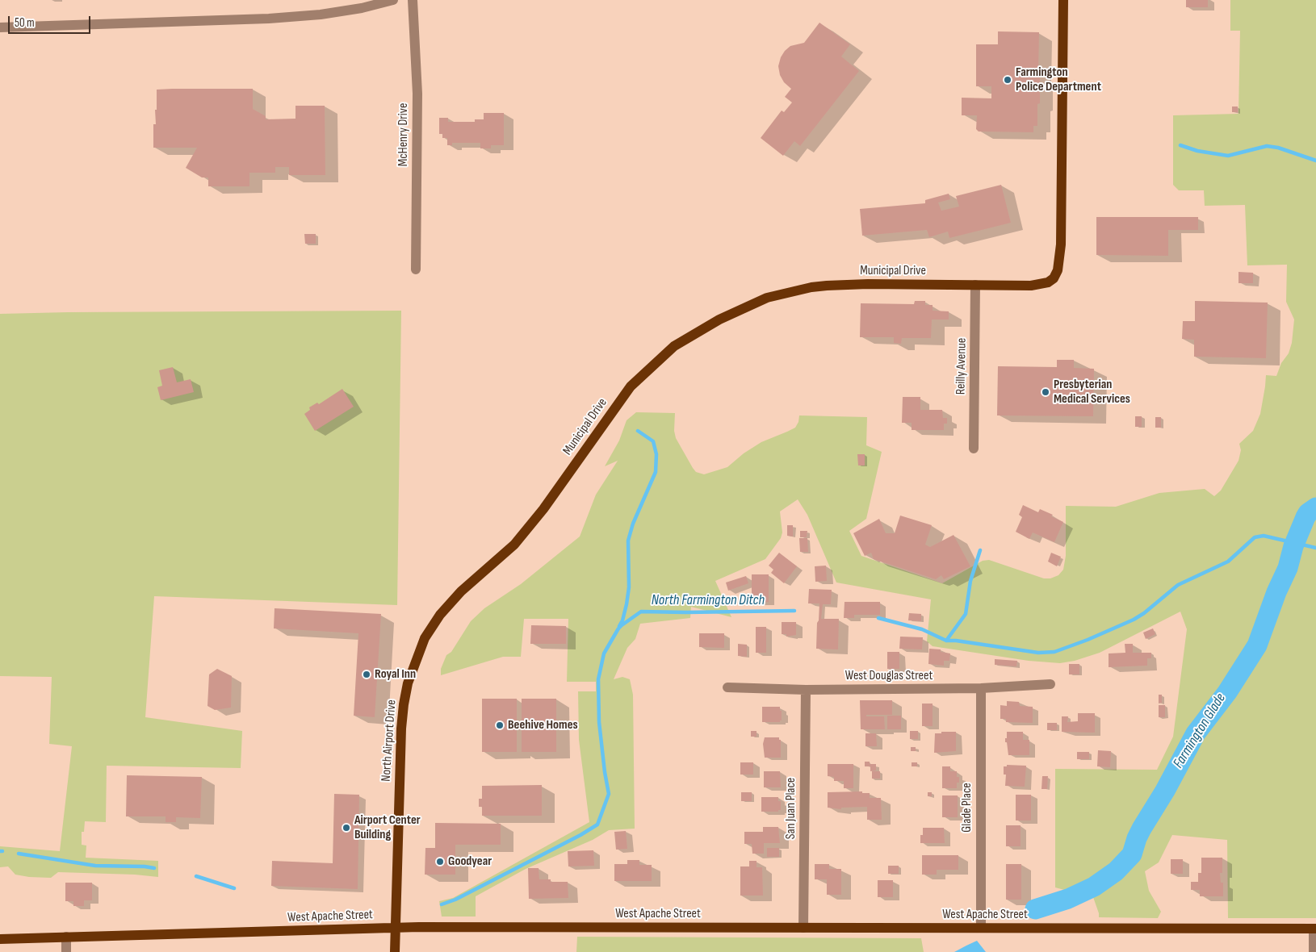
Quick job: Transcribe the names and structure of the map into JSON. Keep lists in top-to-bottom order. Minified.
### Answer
{"streets":{"main road":["Municipal Drive","North Airport Drive","West Apache Street"],"street":["McHenry Drive","Reilly Avenue","West Douglas Street","Glade Place","San Juan Place"]},"crossings":[["Municipal Drive","Reilly Avenue"],["Municipal Drive","North Airport Drive"],["West Douglas Street","Glade Place"],["West Douglas Street","San Juan Place"],["North Airport Drive","West Apache Street"],["Glade Place","West Apache Street"],["San Juan Place","West Apache Street"]],"water":["North Farmington Ditch","Farmington Glade"],"places":["Farmington Police Department","Presbyterian Medical Services","Royal Inn","Beehive Homes","Airport Center Building","Goodyear"],"scale_bar":"50 m"}
